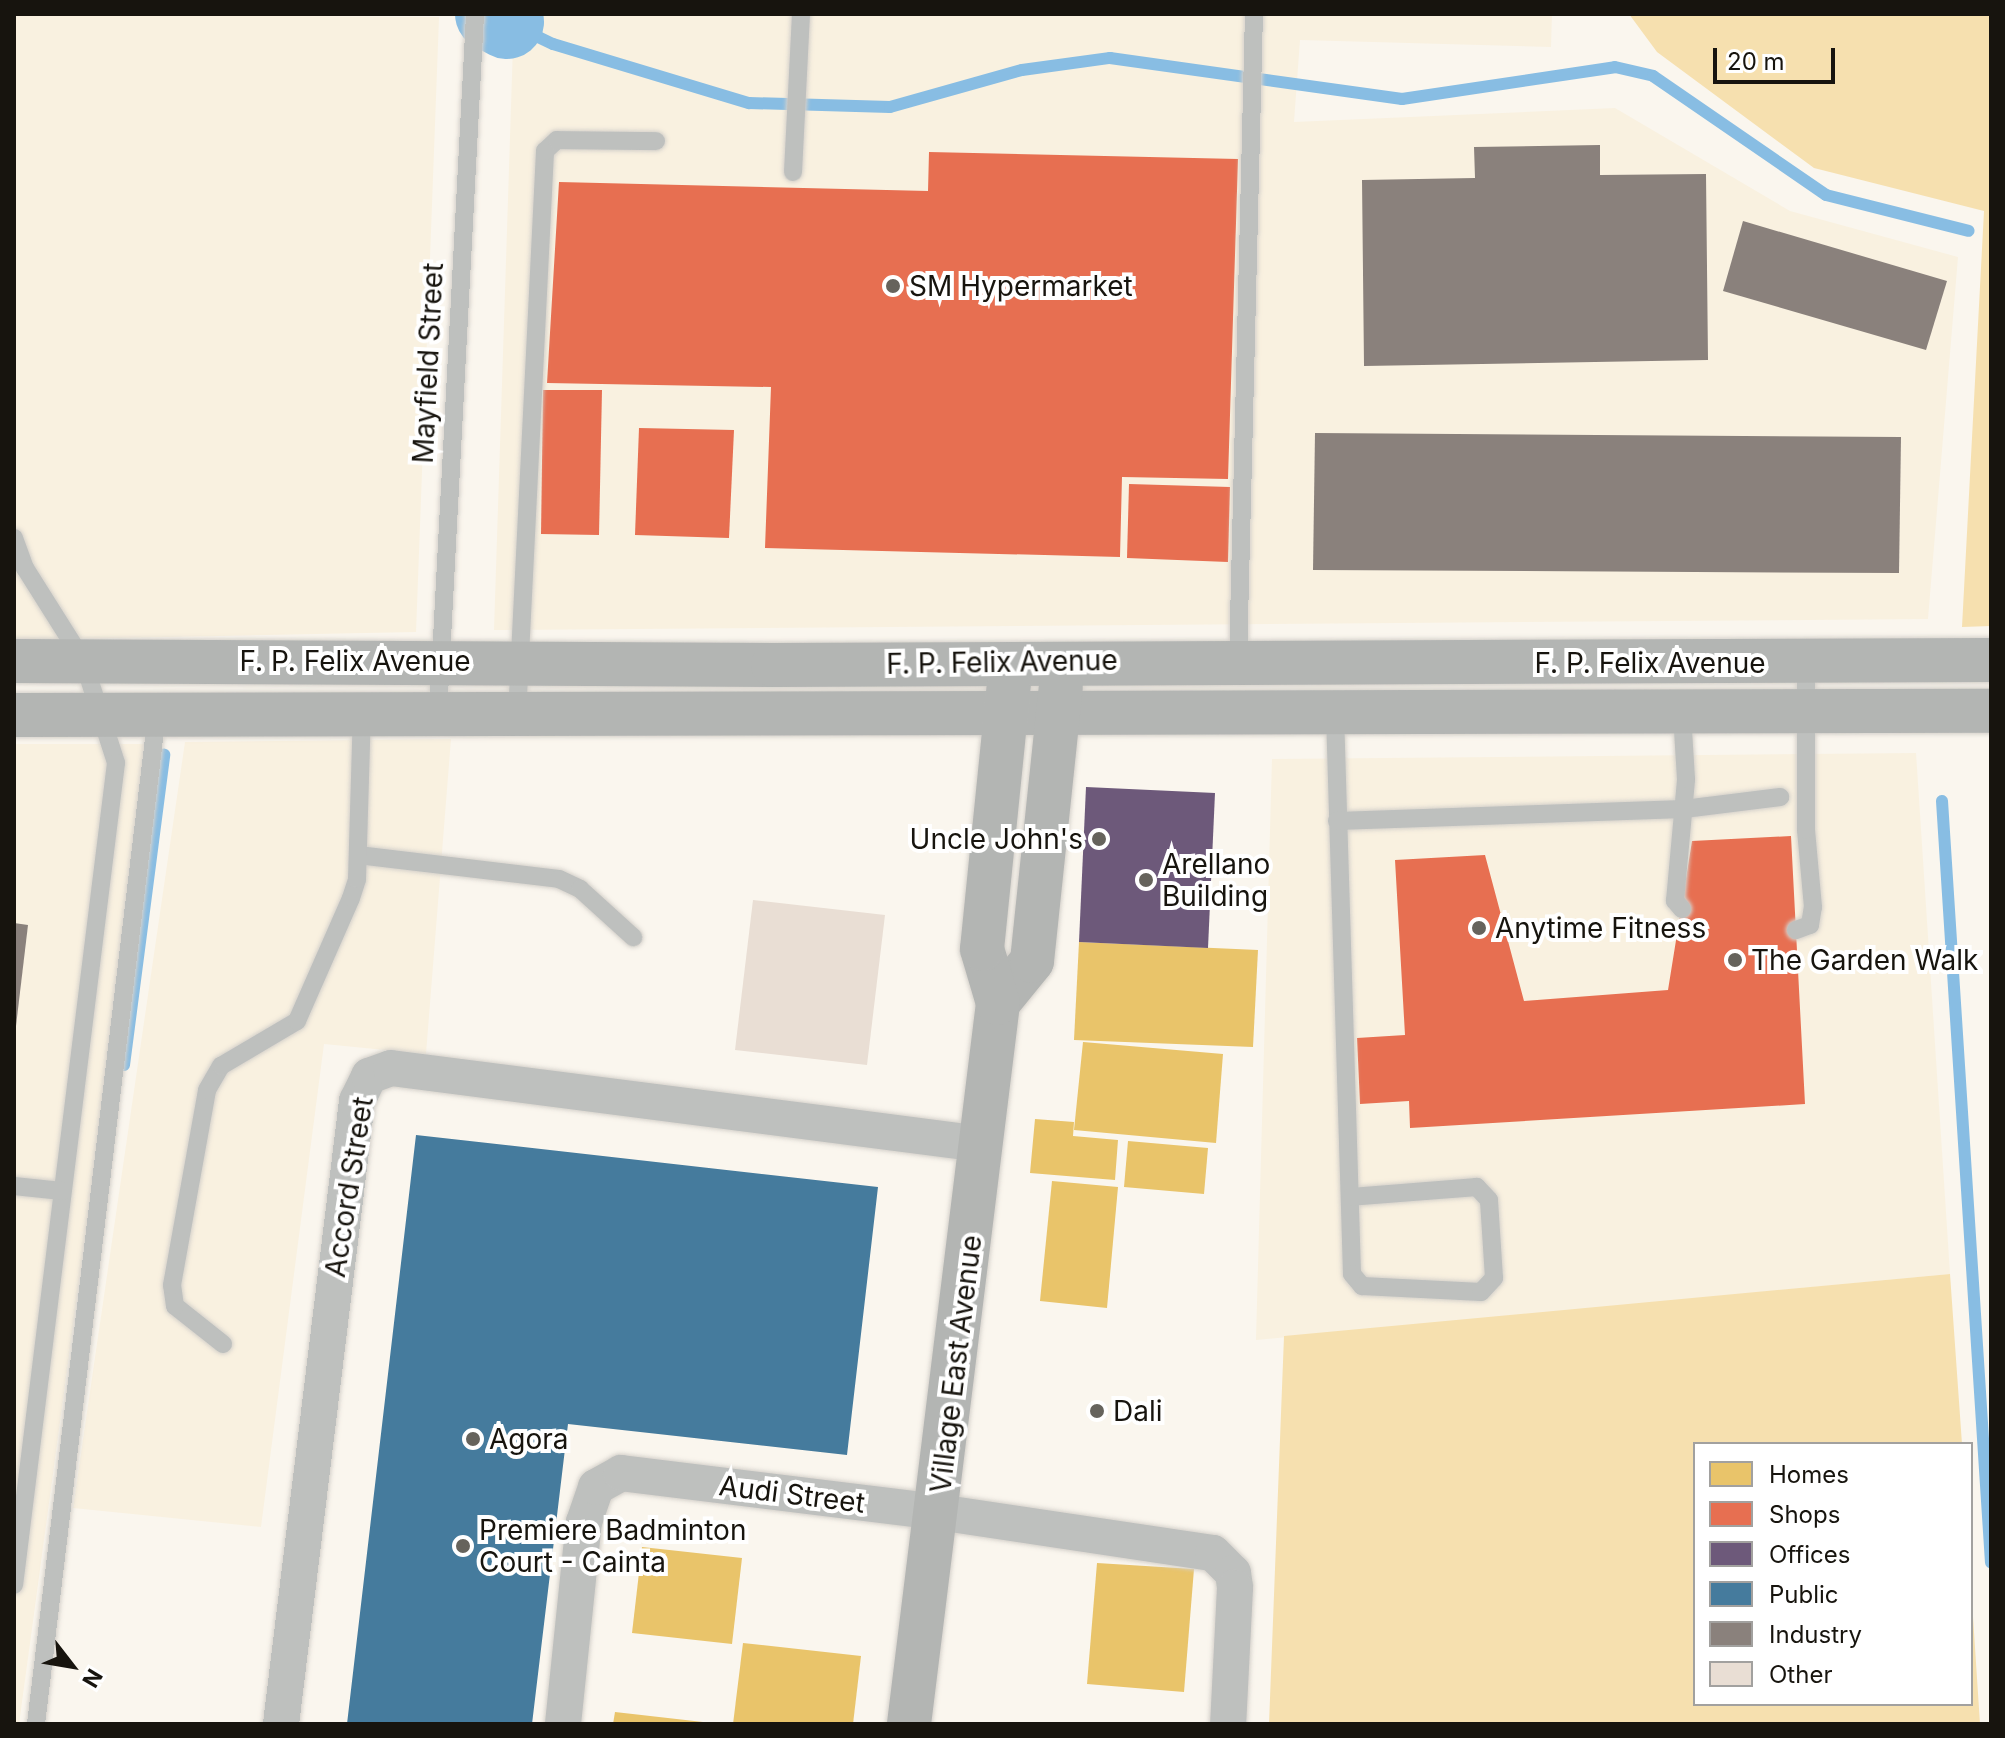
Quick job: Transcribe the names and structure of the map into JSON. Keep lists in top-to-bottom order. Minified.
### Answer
{"streets":{"main road":["F. P. Felix Avenue","Village East Avenue"],"street":["Accord Street","Audi Street"],"lane":["Mayfield Street"]},"crossings":[["Mayfield Street","F. P. Felix Avenue"],["F. P. Felix Avenue","Village East Avenue"],["Accord Street","Village East Avenue"],["Village East Avenue","Audi Street"]],"places":["SM Hypermarket","Uncle John's","Arellano Building","Anytime Fitness","The Garden Walk","Dali","Agora","Premiere Badminton Court - Cainta"],"legend":["Homes","Shops","Offices","Public","Industry","Other"],"scale_bar":"20 m","north":"bottom right"}
